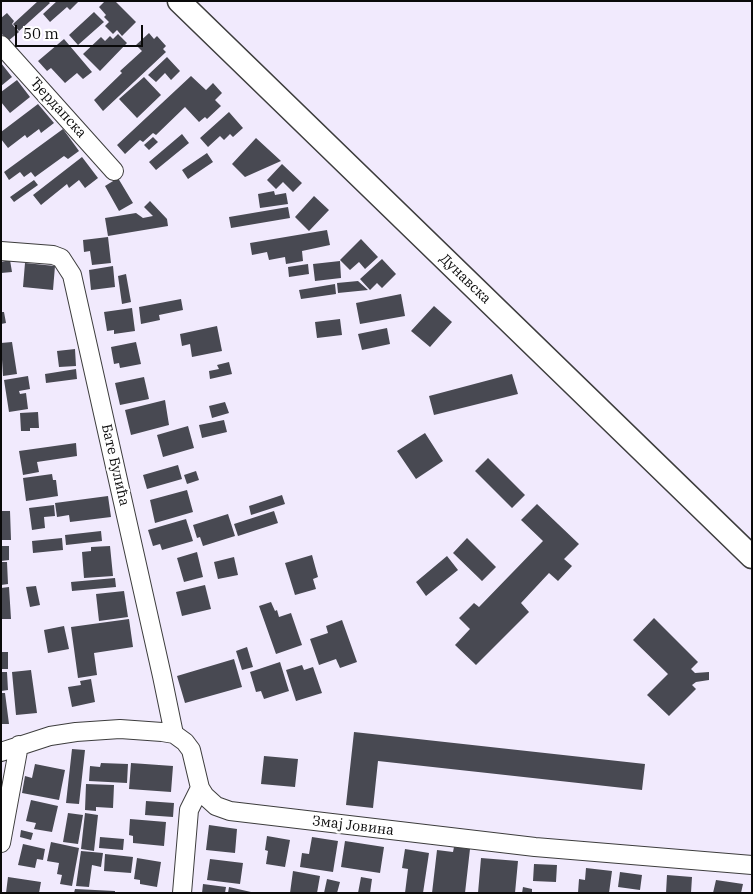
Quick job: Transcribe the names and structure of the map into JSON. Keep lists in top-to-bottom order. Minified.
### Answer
{"streets":{"street":["Ђердапска","Дунавска","Бате Булића","Змај Јовина"]},"crossings":[["Бате Булића","Змај Јовина"]],"scale_bar":"50 m"}
